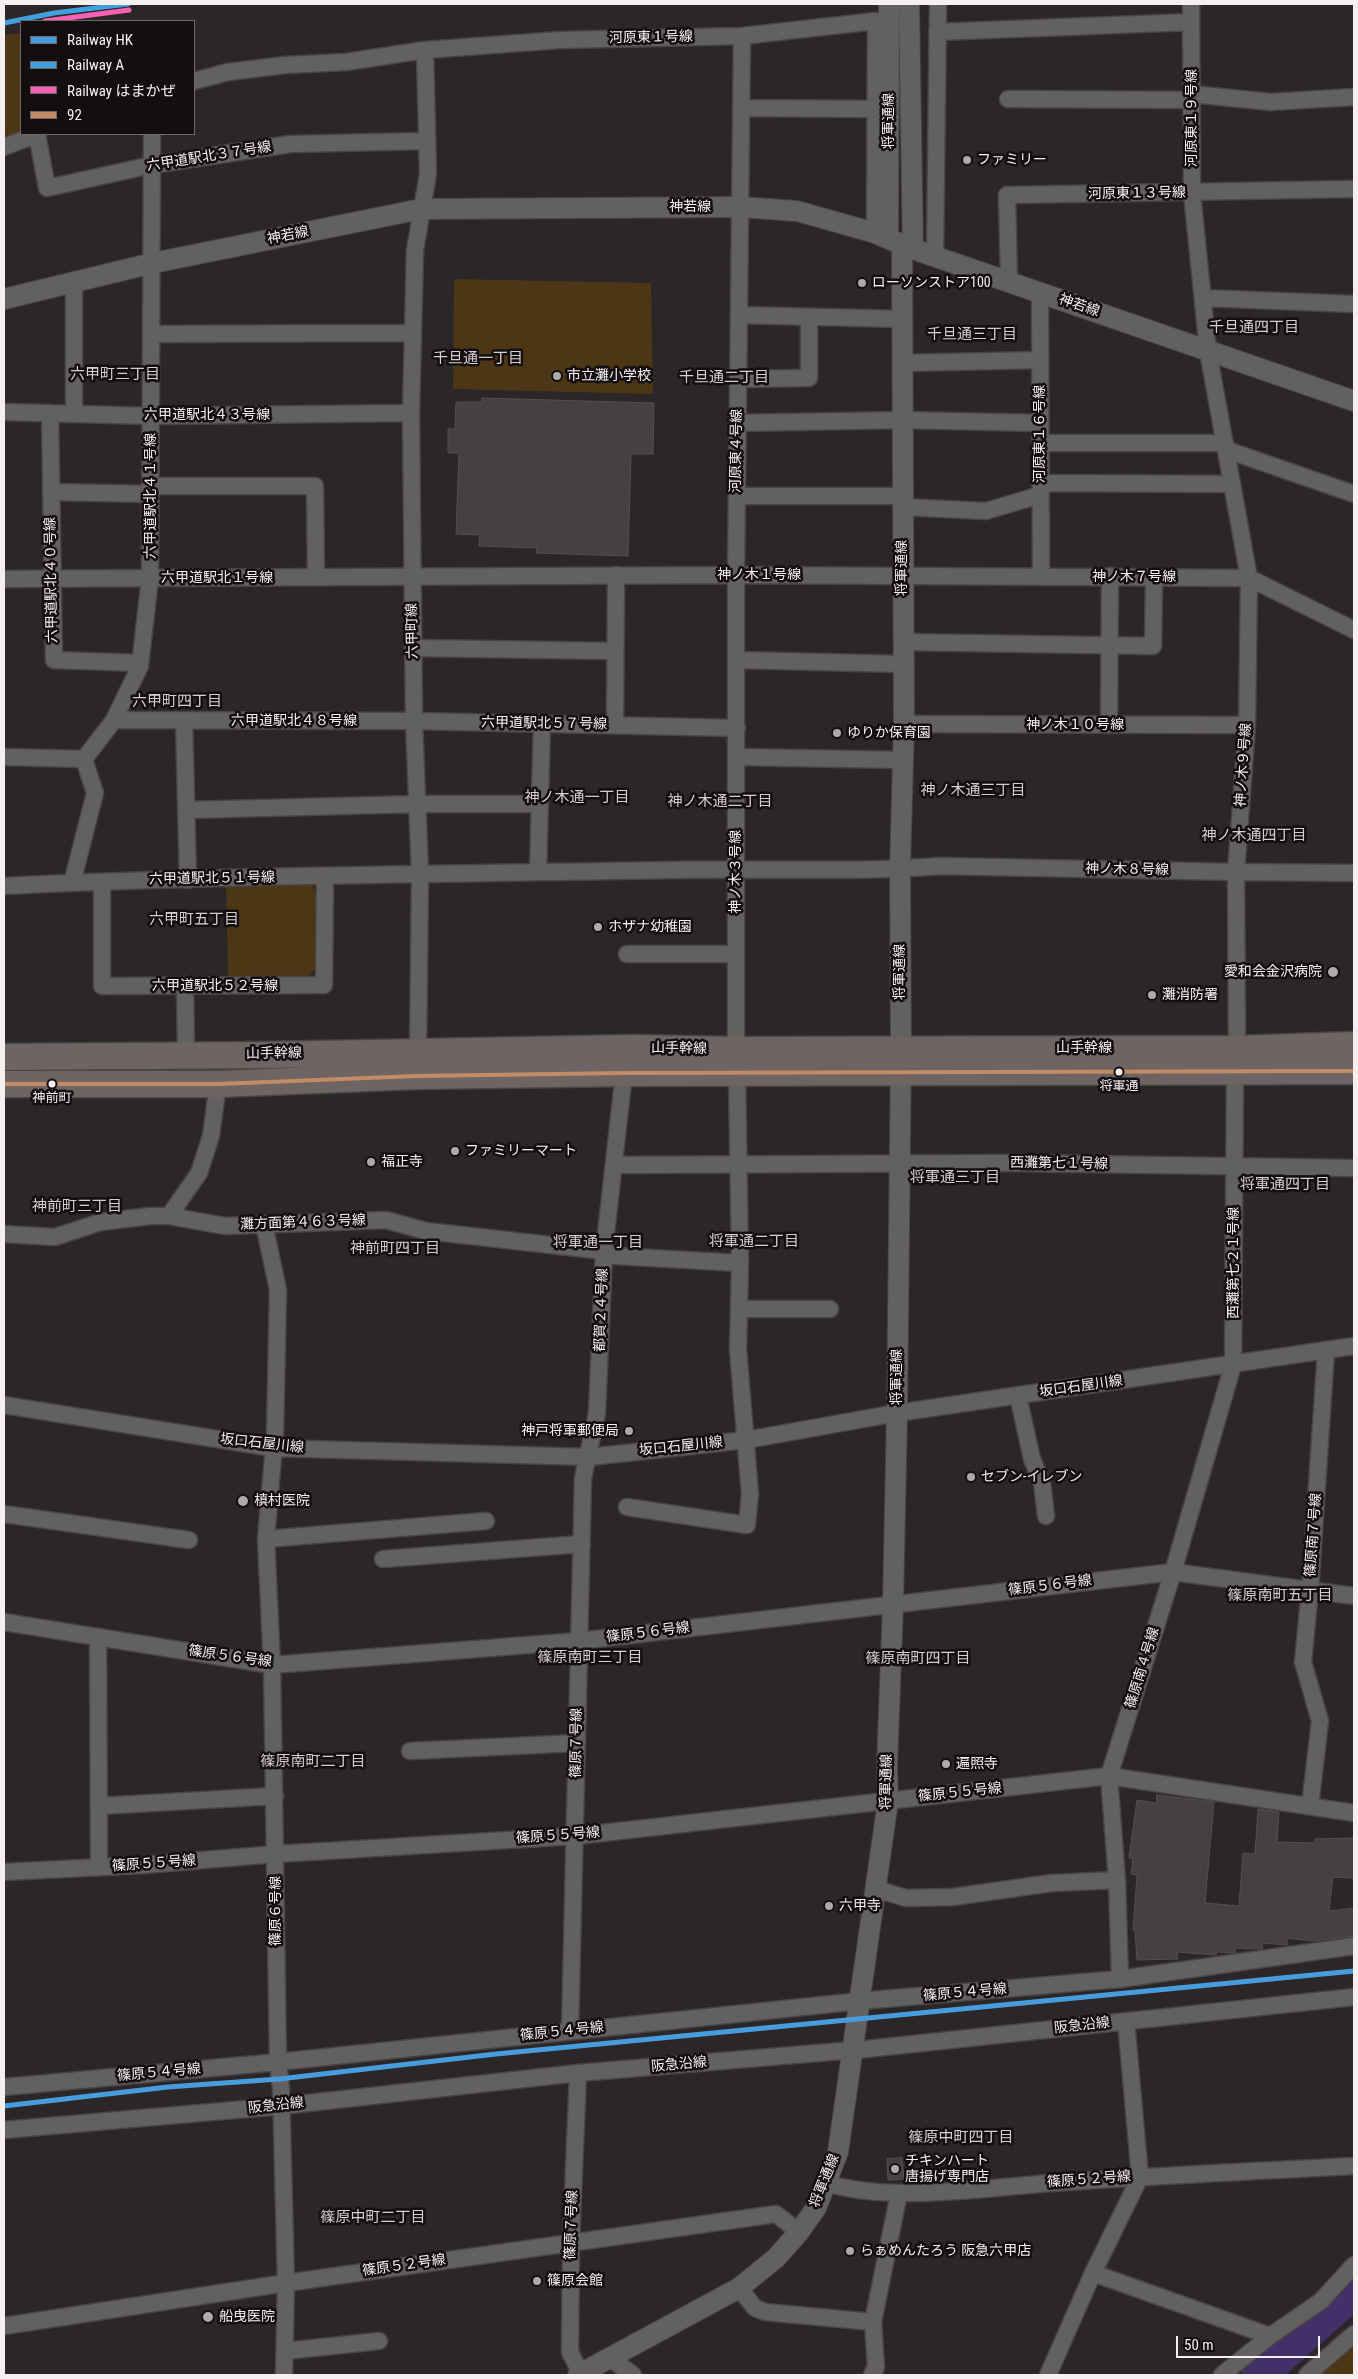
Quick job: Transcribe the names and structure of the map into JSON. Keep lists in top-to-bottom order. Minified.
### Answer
{"streets":{"main road":["山手幹線"],"street":["河原東１号線","河原東１９号線","将軍通線","六甲道駅北３７号線","河原東１３号線","神若線","六甲道駅北４３号線","河原東１６号線","河原東４号線","六甲道駅北４１号線","神ノ木１号線","神ノ木７号線","六甲道駅北１号線","六甲道駅北４０号線","六甲町線","六甲道駅北４８号線","六甲道駅北５７号線","神ノ木１０号線","神ノ木９号線","神ノ木８号線","神ノ木３号線","六甲道駅北５１号線","六甲道駅北５２号線","西灘第七１号線","灘方面第４６３号線","西灘第七２１号線","都賀２４号線","坂口石屋川線","篠原南７号線","篠原５６号線","篠原南４号線","篠原７号線","篠原５５号線","篠原６号線","篠原５４号線","阪急沿線","篠原５２号線"]},"crossings":[["河原東１号線","河原東４号線"],["河原東１号線","六甲町線"],["河原東１９号線","河原東１３号線"],["河原東１９号線","神若線"],["河原東１９号線","神ノ木９号線"],["将軍通線","神若線"],["将軍通線","神ノ木１号線"],["将軍通線","神ノ木７号線"],["将軍通線","神ノ木１０号線"],["将軍通線","神ノ木８号線"],["将軍通線","山手幹線"],["将軍通線","西灘第七１号線"],["将軍通線","坂口石屋川線"],["将軍通線","篠原５６号線"],["将軍通線","篠原７号線"],["将軍通線","篠原５５号線"],["将軍通線","篠原５４号線"],["将軍通線","阪急沿線"],["将軍通線","篠原５２号線"],["六甲道駅北３７号線","六甲道駅北４１号線"],["六甲道駅北３７号線","六甲町線"],["河原東１３号線","神若線"],["神若線","河原東１６号線"],["神若線","河原東４号線"],["神若線","六甲道駅北４１号線"],["神若線","六甲町線"],["六甲道駅北４３号線","六甲道駅北４１号線"],["六甲道駅北４３号線","六甲道駅北４０号線"],["六甲道駅北４３号線","六甲町線"],["河原東１６号線","神ノ木７号線"],["河原東４号線","神ノ木１号線"],["河原東４号線","神ノ木３号線"],["六甲道駅北４１号線","六甲道駅北１号線"],["神ノ木１号線","神ノ木７号線"],["神ノ木１号線","六甲道駅北１号線"],["神ノ木１号線","六甲町線"],["神ノ木１号線","六甲道駅北５７号線"],["神ノ木１号線","神ノ木３号線"],["神ノ木７号線","神ノ木９号線"],["六甲道駅北１号線","六甲道駅北４０号線"],["六甲道駅北１号線","六甲町線"],["六甲道駅北１号線","六甲道駅北４８号線"],["六甲町線","六甲道駅北４８号線"],["六甲町線","六甲道駅北５７号線"],["六甲町線","六甲道駅北５１号線"],["六甲町線","山手幹線"],["六甲道駅北４８号線","六甲道駅北５７号線"],["神ノ木１０号線","神ノ木９号線"],["神ノ木９号線","神ノ木８号線"],["神ノ木９号線","山手幹線"],["神ノ木９号線","西灘第七２１号線"],["神ノ木８号線","神ノ木３号線"],["神ノ木８号線","六甲道駅北５１号線"],["神ノ木３号線","山手幹線"],["神ノ木３号線","西灘第七１号線"],["神ノ木３号線","灘方面第４６３号線"],["神ノ木３号線","坂口石屋川線"],["六甲道駅北５１号線","六甲道駅北５２号線"],["山手幹線","西灘第七２１号線"],["山手幹線","都賀２４号線"],["西灘第七１号線","西灘第七２１号線"],["西灘第七１号線","都賀２４号線"],["灘方面第４６３号線","都賀２４号線"],["灘方面第４６３号線","篠原６号線"],["西灘第七２１号線","坂口石屋川線"],["西灘第七２１号線","篠原南４号線"],["都賀２４号線","坂口石屋川線"],["都賀２４号線","篠原７号線"],["坂口石屋川線","篠原南７号線"],["坂口石屋川線","篠原南４号線"],["坂口石屋川線","篠原７号線"],["坂口石屋川線","篠原６号線"],["篠原南７号線","篠原５６号線"],["篠原南７号線","篠原５５号線"],["篠原５６号線","篠原南４号線"],["篠原５６号線","篠原７号線"],["篠原５６号線","篠原６号線"],["篠原南４号線","篠原５５号線"],["篠原南４号線","篠原５４号線"],["篠原７号線","篠原５５号線"],["篠原７号線","篠原５４号線"],["篠原７号線","阪急沿線"],["篠原７号線","篠原５２号線"],["篠原５５号線","篠原６号線"],["篠原６号線","篠原５４号線"],["篠原６号線","阪急沿線"],["篠原６号線","篠原５２号線"]],"districts":["千旦通四丁目","千旦通三丁目","千旦通一丁目","六甲町三丁目","千旦通二丁目","六甲町四丁目","神ノ木通三丁目","神ノ木通一丁目","神ノ木通二丁目","神ノ木通四丁目","六甲町五丁目","将軍通三丁目","将軍通四丁目","神前町三丁目","将軍通二丁目","将軍通一丁目","神前町四丁目","篠原南町五丁目","篠原南町三丁目","篠原南町四丁目","篠原南町二丁目","篠原中町四丁目","篠原中町二丁目"],"places":["ファミリー","ローソンストア100","市立灘小学校","ゆりか保育園","ホザナ幼稚園","愛和会金沢病院","灘消防署","将軍通","神前町","ファミリーマート","福正寺","神戸将軍郵便局","セブン-イレブン","槙村医院","遍照寺","六甲寺","チキンハート 唐揚げ専門店","らぁめんたろう 阪急六甲店","篠原会館","船曳医院"],"lines":["rail line A","rail line はまかぜ","transit line 92","rail line HK"],"legend":["Railway HK","Railway A","Railway はまかぜ","92"],"scale_bar":"50 m"}
